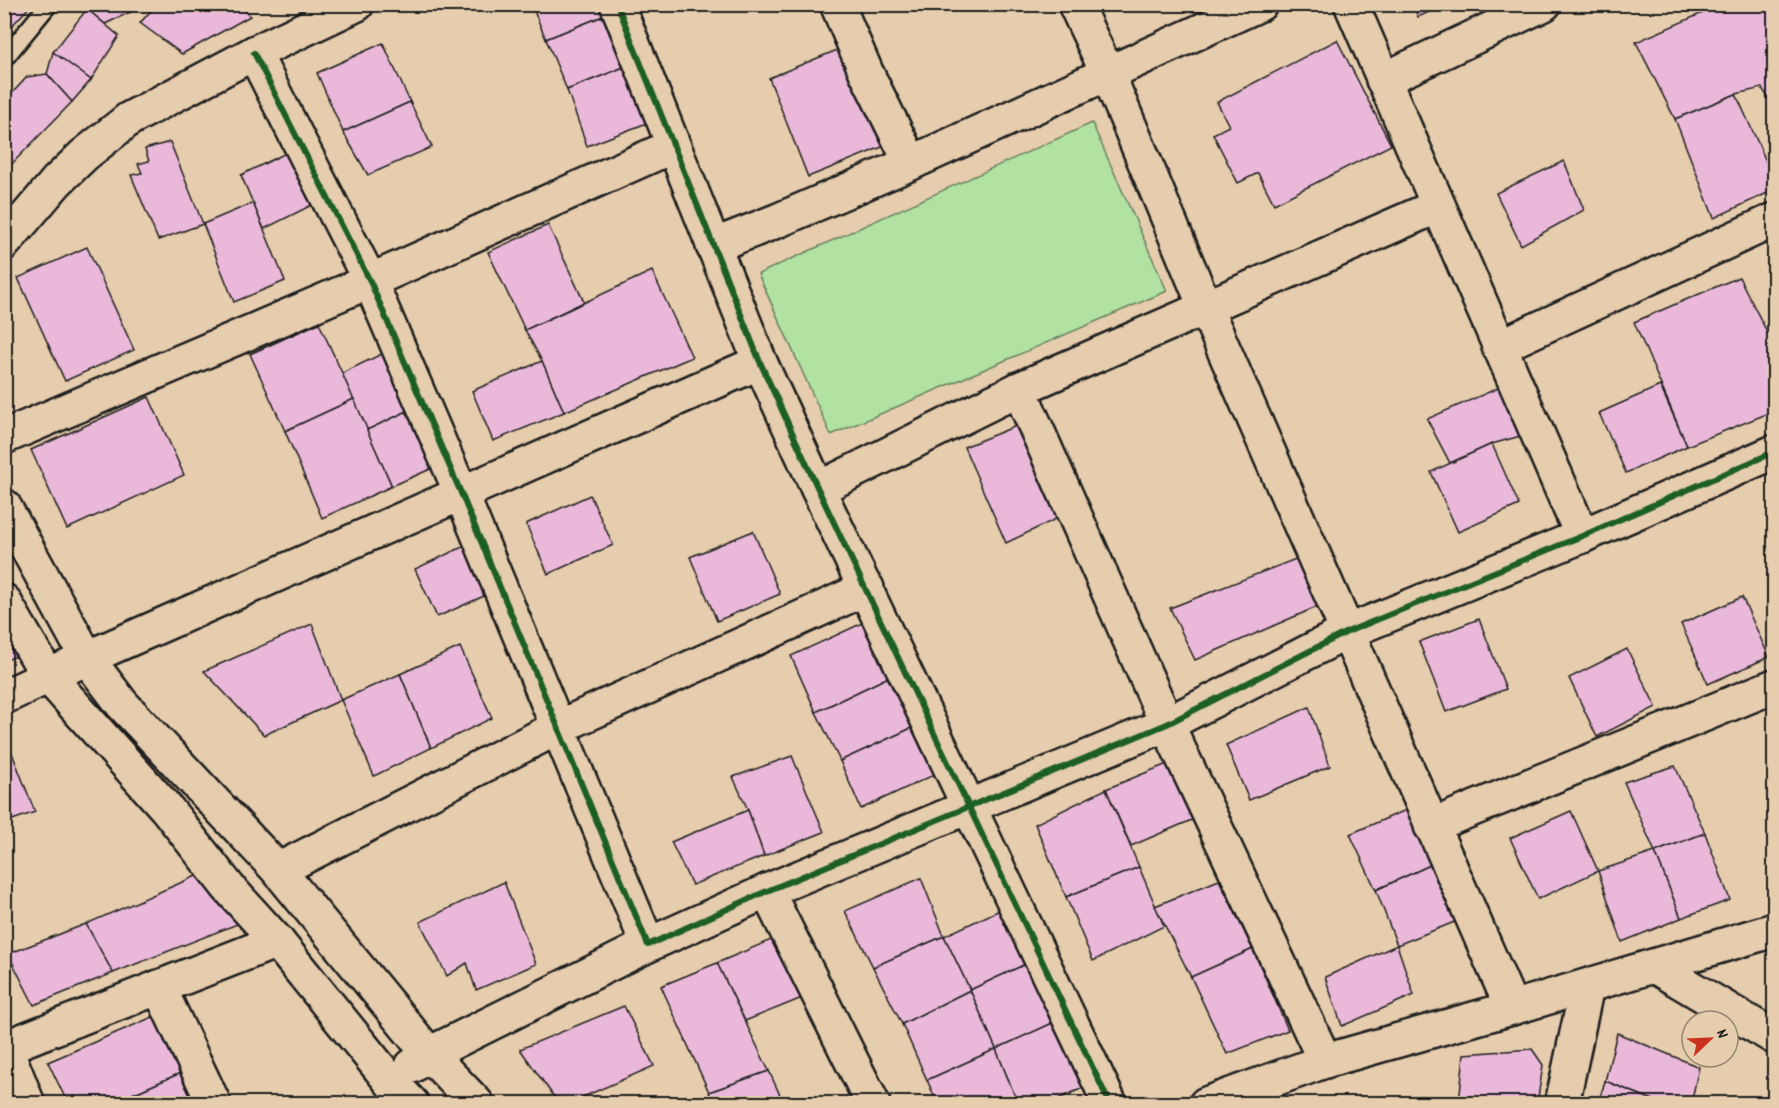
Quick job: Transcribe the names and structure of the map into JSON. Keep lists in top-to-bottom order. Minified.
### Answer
{"north":"top right"}
